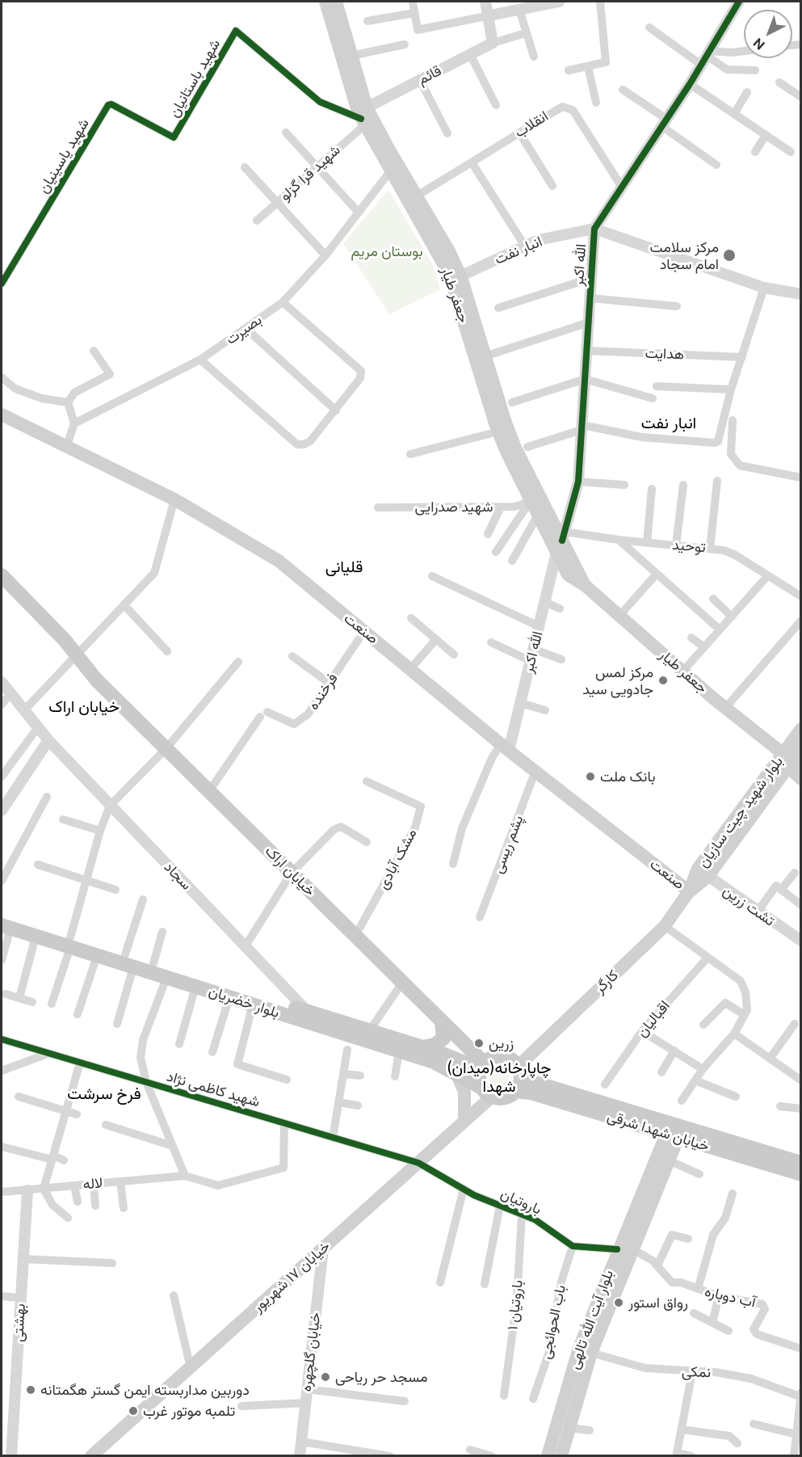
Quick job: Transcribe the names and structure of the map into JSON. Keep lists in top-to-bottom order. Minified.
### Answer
{"streets":{"main road":["جعفر طیار","صنعت","بلوار شهید چیت سازیان","خیابان اراک","کارگر","بلوار خضریان","خیابان شهدا شرقی","خیابان ۱۷ شهریور","بلوار آیت الله تالهی"],"street":["قائم","شهید باستانیان","انقلاب","شهید یاسینیان","شهید قرا گزلو","انبار نفت","الله اکبر","بصیرت","هدایت","شهید صدرایی","توحید","فرخنده","پشم ریسی","مشک آبادی","سجاد","تشت زرین","اقبالیان","شهید کاظمی نژاد","لاله","باروتیان","آب دوباره","۱ باروتیان","باب الحوائجی","بهشتی","خیابان گلچهره","نمکی"]},"crossings":[["قائم","شهید باستانیان"],["قائم","شهید قرا گزلو"],["قائم","جعفر طیار"],["شهید باستانیان","شهید یاسینیان"],["شهید باستانیان","شهید قرا گزلو"],["شهید باستانیان","جعفر طیار"],["انقلاب","الله اکبر"],["انقلاب","جعفر طیار"],["شهید قرا گزلو","جعفر طیار"],["انبار نفت","الله اکبر"],["انبار نفت","جعفر طیار"],["الله اکبر","جعفر طیار"],["الله اکبر","هدایت"],["الله اکبر","توحید"],["الله اکبر","صنعت"],["جعفر طیار","بصیرت"],["جعفر طیار","شهید صدرایی"],["جعفر طیار","توحید"],["جعفر طیار","بلوار شهید چیت سازیان"],["صنعت","فرخنده"],["صنعت","بلوار شهید چیت سازیان"],["صنعت","پشم ریسی"],["صنعت","کارگر"],["فرخنده","خیابان اراک"],["بلوار شهید چیت سازیان","تشت زرین"],["بلوار شهید چیت سازیان","کارگر"],["مشک آبادی","خیابان اراک"],["خیابان اراک","کارگر"],["خیابان اراک","بلوار خضریان"],["خیابان اراک","خیابان شهدا شرقی"],["خیابان اراک","خیابان ۱۷ شهریور"],["سجاد","بلوار خضریان"],["کارگر","بلوار خضریان"],["کارگر","خیابان شهدا شرقی"],["کارگر","خیابان ۱۷ شهریور"],["بلوار خضریان","خیابان شهدا شرقی"],["بلوار خضریان","خیابان ۱۷ شهریور"],["شهید کاظمی نژاد","باروتیان"],["شهید کاظمی نژاد","خیابان ۱۷ شهریور"],["خیابان شهدا شرقی","خیابان ۱۷ شهریور"],["خیابان شهدا شرقی","بلوار آیت الله تالهی"],["لاله","بهشتی"],["باروتیان","خیابان ۱۷ شهریور"],["باروتیان","۱ باروتیان"],["باروتیان","باب الحوائجی"],["خیابان ۱۷ شهریور","خیابان گلچهره"],["آب دوباره","بلوار آیت الله تالهی"],["بلوار آیت الله تالهی","نمکی"]],"districts":["انبار نفت","قلیانی","خیابان اراک","(چاپارخانه(میدان شهدا","فرخ سرشت"],"parks":["بوستان مریم"],"places":["مرکز سلامت امام سجاد","مرکز لمس جادویی سید","بانک ملت","زرین","رواق استور","مسجد حر ریاحی","دوربین مداربسته ایمن گستر هگمتانه","تلمبه موتور غرب"],"north":"bottom left"}
